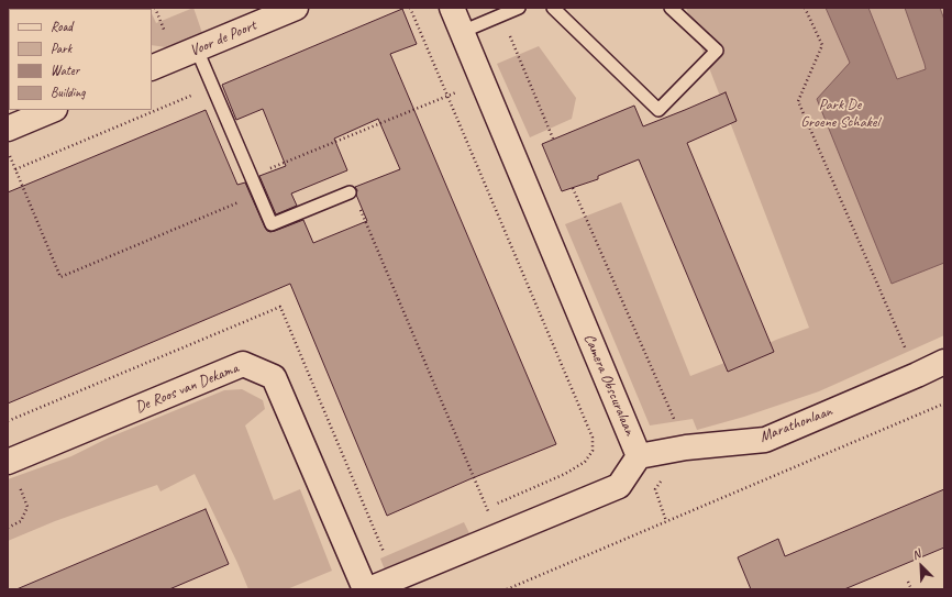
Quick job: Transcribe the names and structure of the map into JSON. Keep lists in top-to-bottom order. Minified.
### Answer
{"streets":{"street":["Voor de Poort","Camera Obscuralaan","De Roos van Dekama","Marathonlaan"]},"crossings":[["Camera Obscuralaan","Marathonlaan"]],"parks":["Park De Groene Schakel"],"legend":["Road","Park","Water","Building"],"north":"top left"}
